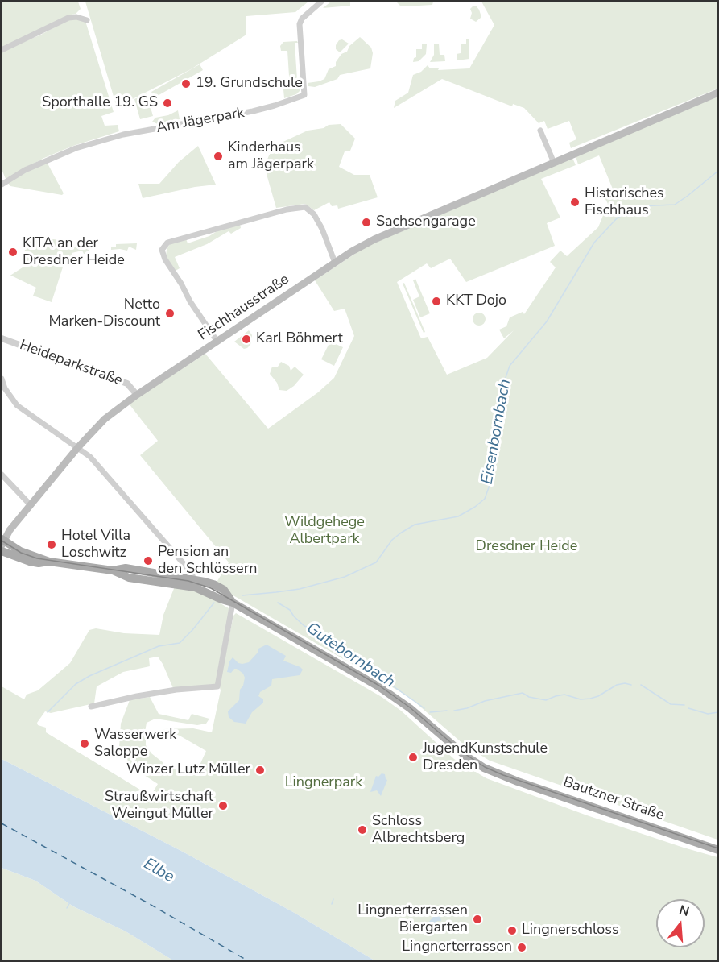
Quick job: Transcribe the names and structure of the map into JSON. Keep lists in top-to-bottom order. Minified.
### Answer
{"streets":{"main road":["Fischhausstraße","Bautzner Straße"],"street":["Am Jägerpark","Heideparkstraße"]},"crossings":[["Fischhausstraße","Heideparkstraße"],["Fischhausstraße","Bautzner Straße"]],"water":["Eisenbornbach","Gutebornbach","Elbe"],"parks":["Wildgehege Albertpark","Dresdner Heide","Lingnerpark"],"places":["19. Grundschule","Sporthalle 19. GS","Kinderhaus am Jägerpark","Historisches Fischhaus","Sachsengarage","KITA an der Dresdner Heide","KKT Dojo","Netto Marken-Discount","Karl Böhmert","Hotel Villa Loschwitz","Pension an den Schlössern","Wasserwerk Saloppe","JugendKunstschule Dresden","Winzer Lutz Müller","Straußwirtschaft Weingut Müller","Schloss Albrechtsberg","Lingnerterrassen Biergarten","Lingnerschloss","Lingnerterrassen"],"north":"top"}
